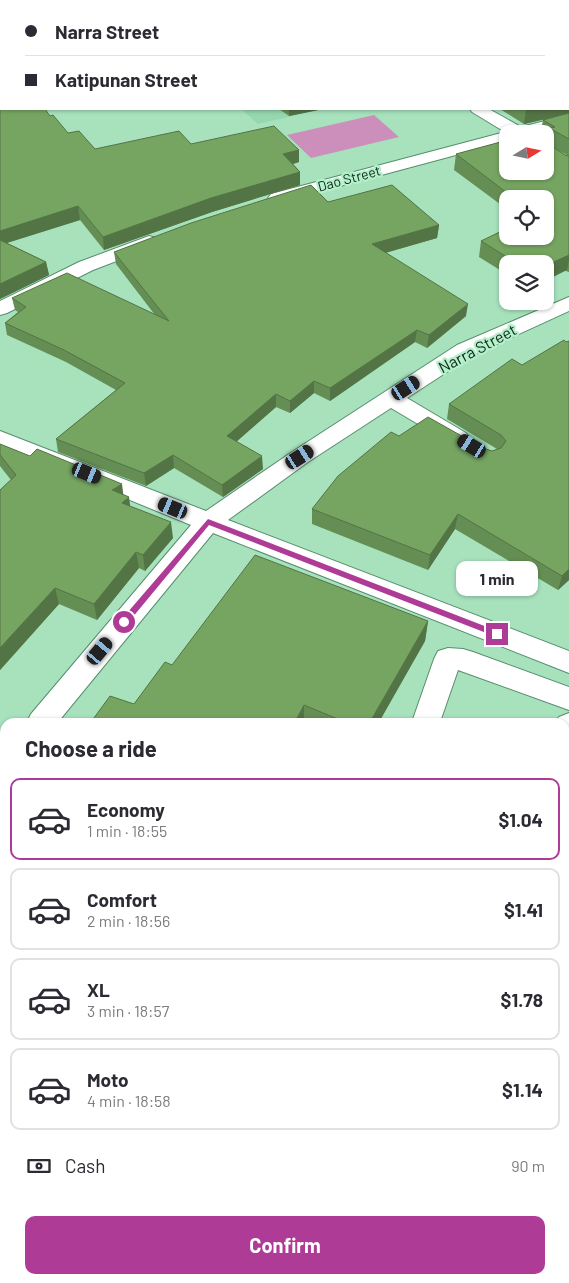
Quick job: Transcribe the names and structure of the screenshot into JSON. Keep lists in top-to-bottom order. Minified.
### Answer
{"streets":{"street":["Dao Street","Narra Street"]},"north":"right","page":{"banner":["Narra Street","Katipunan Street"],"bubble":"1 min","heading":"Choose a ride","list":[{"name":"Economy","note":"1 min · 18:55","value":"$1.04"},{"name":"Comfort","note":"2 min · 18:56","value":"$1.41"},{"name":"XL","note":"3 min · 18:57","value":"$1.78"},{"name":"Moto","note":"4 min · 18:58","value":"$1.14"}],"pay":["Cash","90 m"],"buttons":"Confirm"}}
